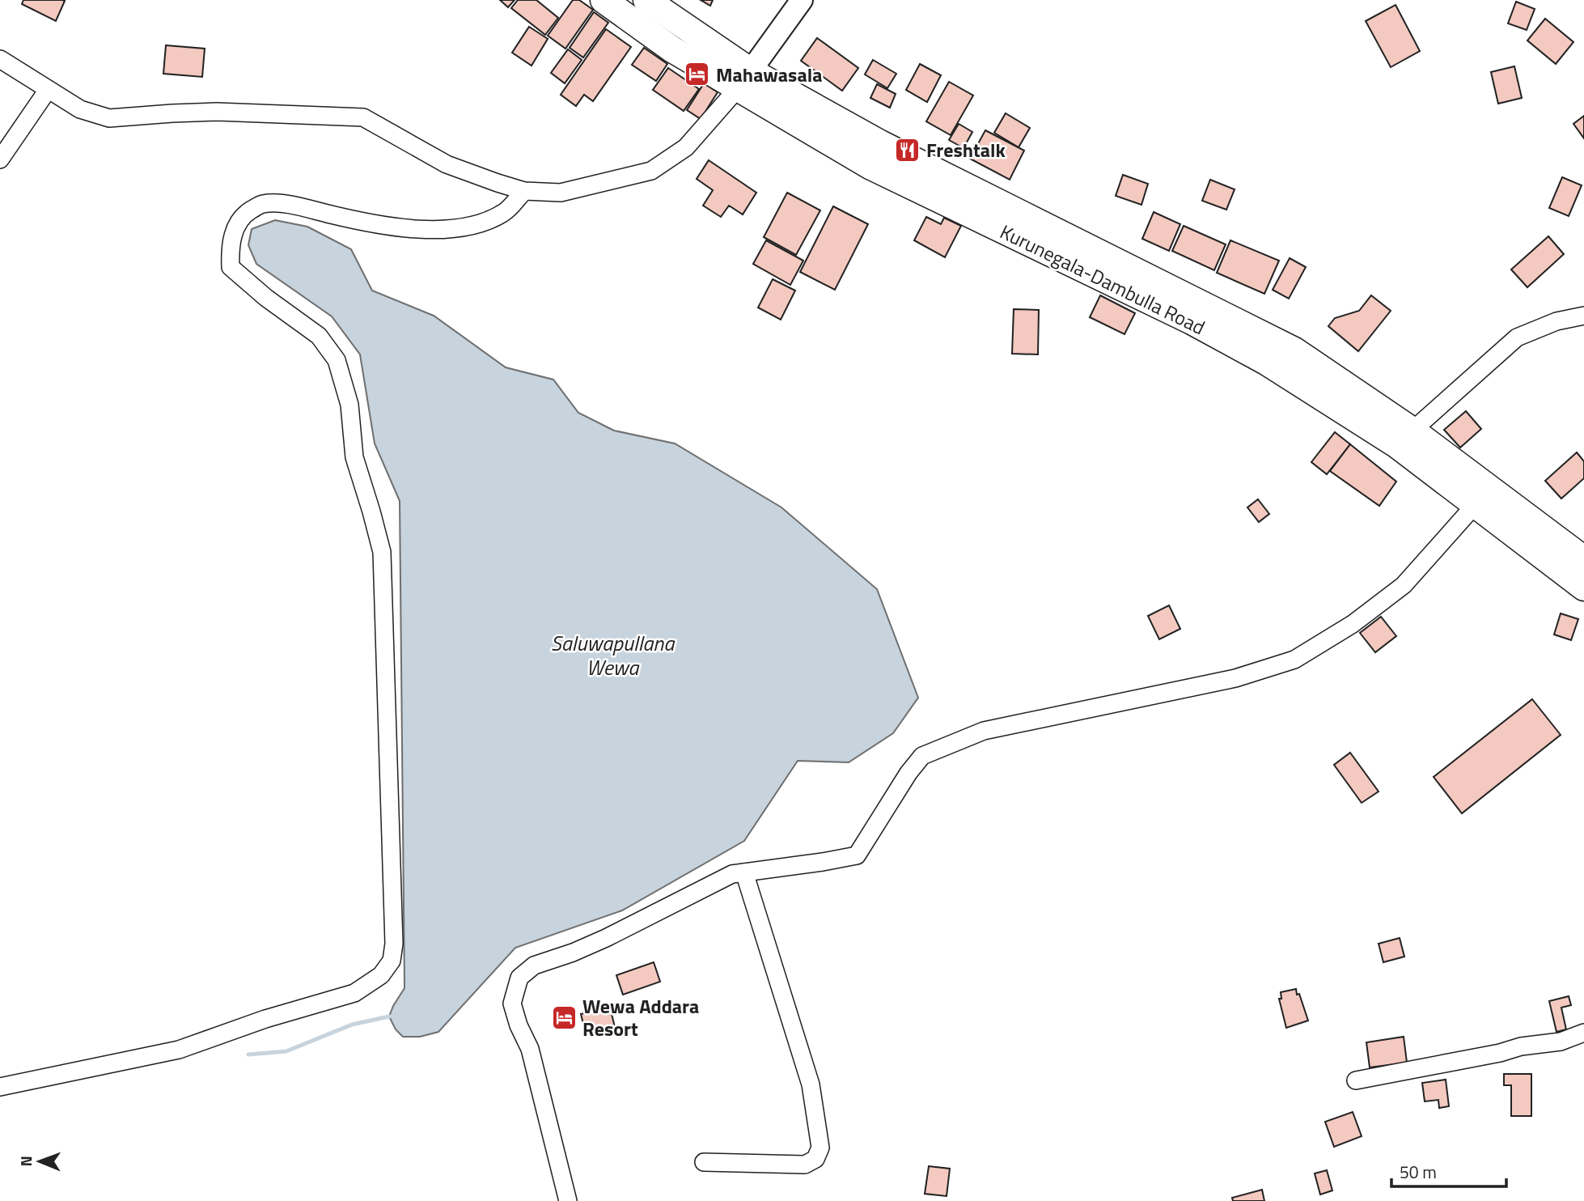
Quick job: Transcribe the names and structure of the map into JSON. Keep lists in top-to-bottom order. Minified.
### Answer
{"streets":{"highway":["Kurunegala-Dambulla Road"]},"water":["Saluwapullana Wewa"],"places":{"hotel":["Mahawasala","Wewa Addara Resort"],"restaurant":["Freshtalk"]},"scale_bar":"50 m","north":"left"}
